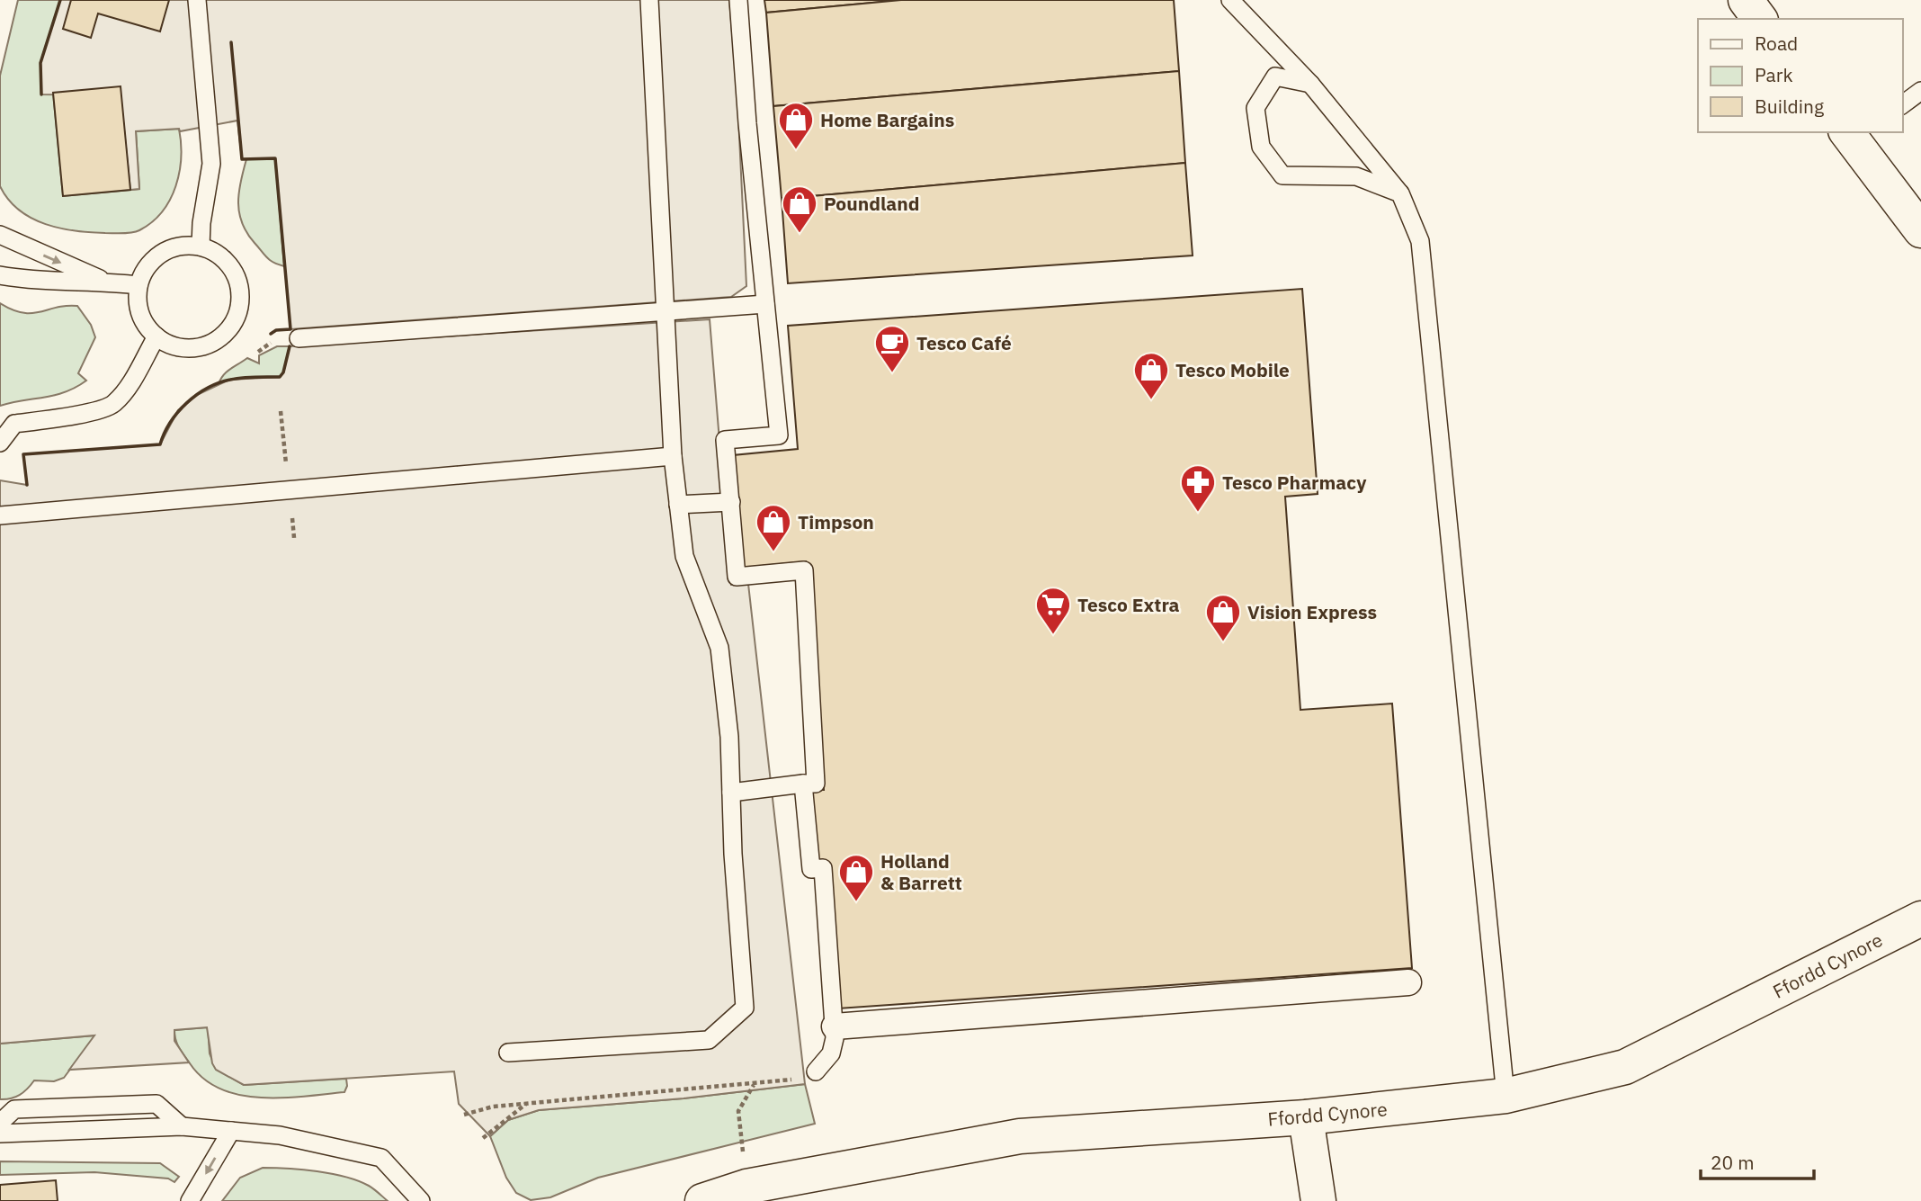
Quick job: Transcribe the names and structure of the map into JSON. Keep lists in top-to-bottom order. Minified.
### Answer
{"streets":{"main road":["Ffordd Cynore"]},"places":{"shop":["Home Bargains","Poundland","Tesco Mobile","Timpson","Vision Express","Holland & Barrett"],"cafe":["Tesco Café"],"pharmacy":["Tesco Pharmacy"],"supermarket":["Tesco Extra"]},"legend":["Road","Park","Building"],"scale_bar":"20 m"}
